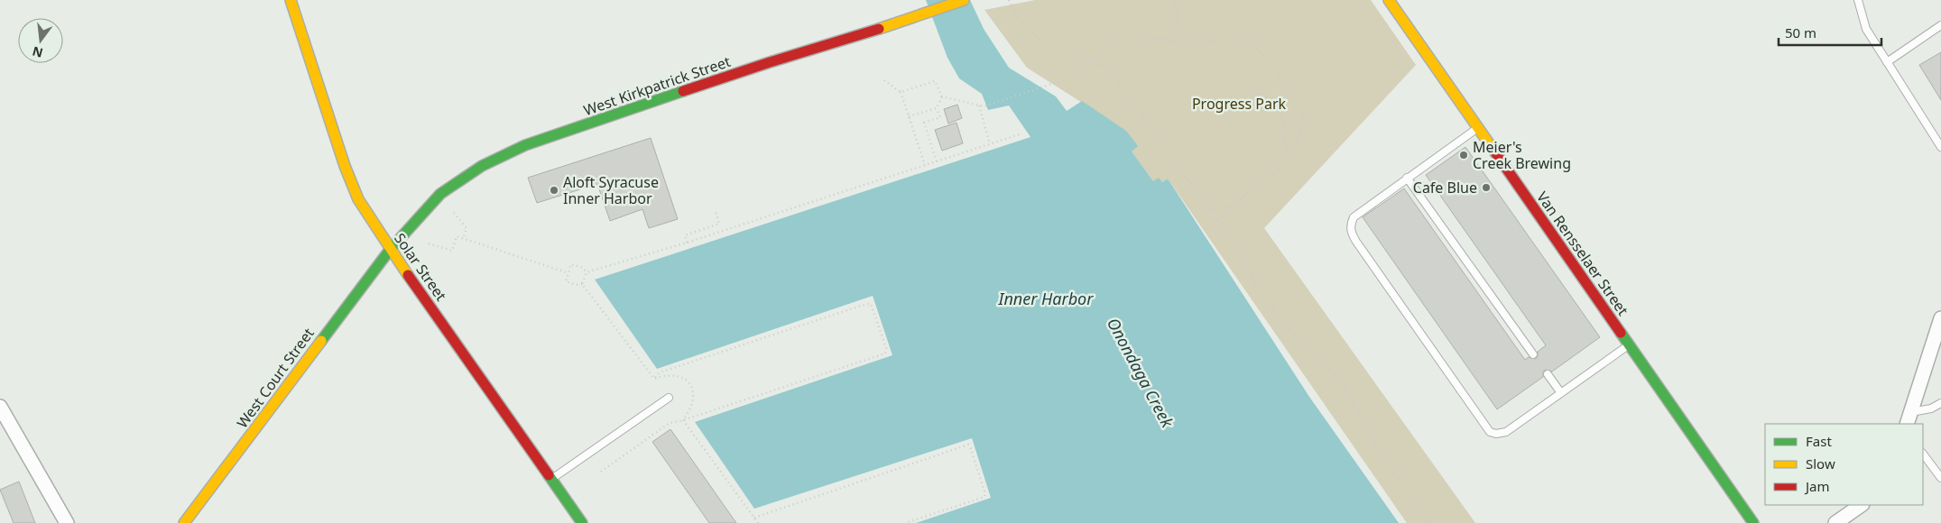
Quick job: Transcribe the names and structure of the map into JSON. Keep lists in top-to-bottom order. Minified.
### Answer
{"streets":{"street":["West Kirkpatrick Street","Van Rensselaer Street","Solar Street","West Court Street"]},"crossings":[["West Kirkpatrick Street","Solar Street"],["West Kirkpatrick Street","West Court Street"],["Solar Street","West Court Street"]],"water":["Inner Harbor","Onondaga Creek"],"parks":["Progress Park"],"places":["Meier's Creek Brewing","Cafe Blue","Aloft Syracuse Inner Harbor"],"legend":["Fast","Slow","Jam"],"scale_bar":"50 m","north":"bottom"}
